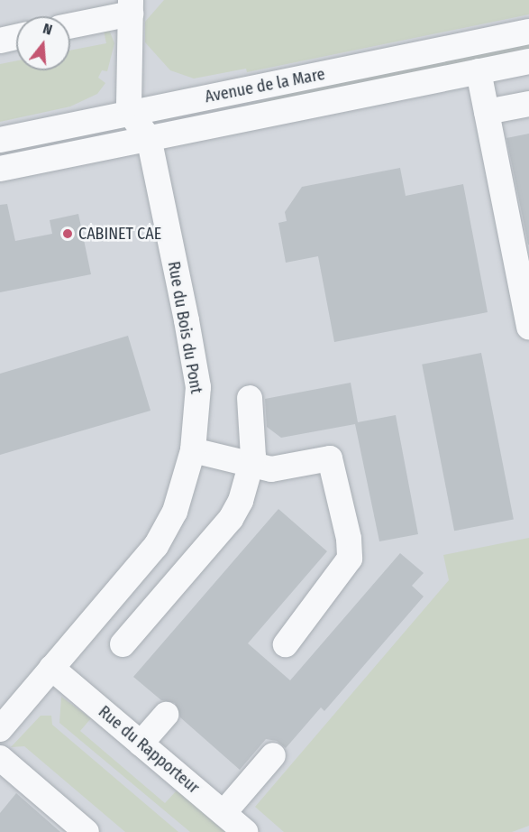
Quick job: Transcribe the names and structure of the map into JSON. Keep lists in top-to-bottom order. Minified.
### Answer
{"streets":{"street":["Avenue de la Mare","Rue du Bois du Pont","Rue du Rapporteur"]},"crossings":[["Avenue de la Mare","Rue du Bois du Pont"],["Rue du Bois du Pont","Rue du Rapporteur"]],"places":["CABINET CAE"],"north":"top"}
